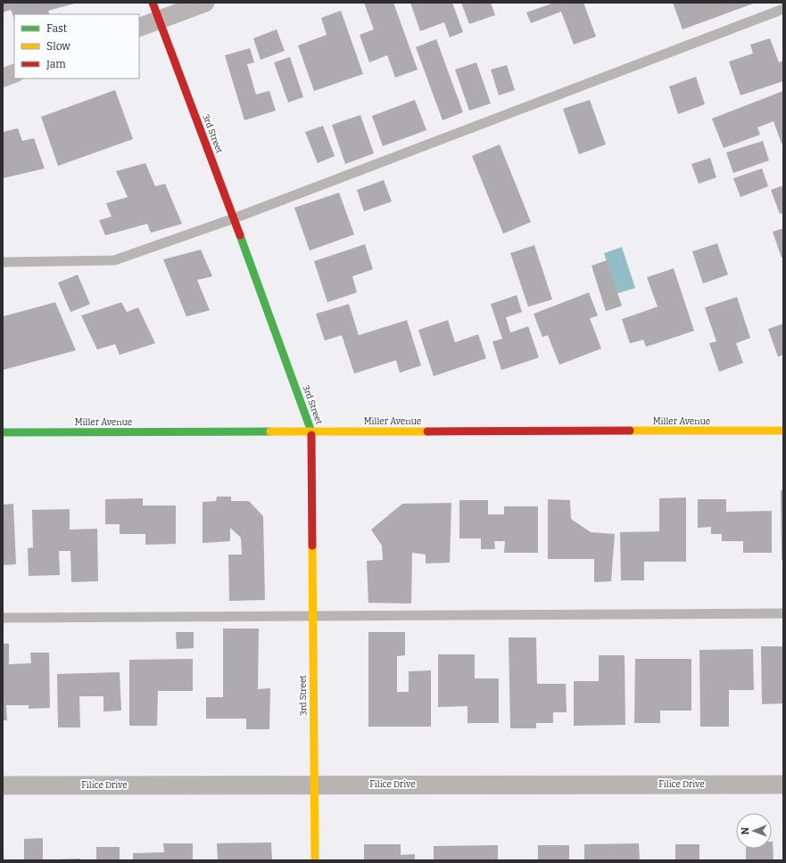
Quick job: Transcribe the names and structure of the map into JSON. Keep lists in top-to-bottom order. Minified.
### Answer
{"streets":{"street":["3rd Street","Miller Avenue","Filice Drive"]},"crossings":[["3rd Street","Miller Avenue"],["3rd Street","Filice Drive"]],"legend":["Fast","Slow","Jam"],"north":"left"}
